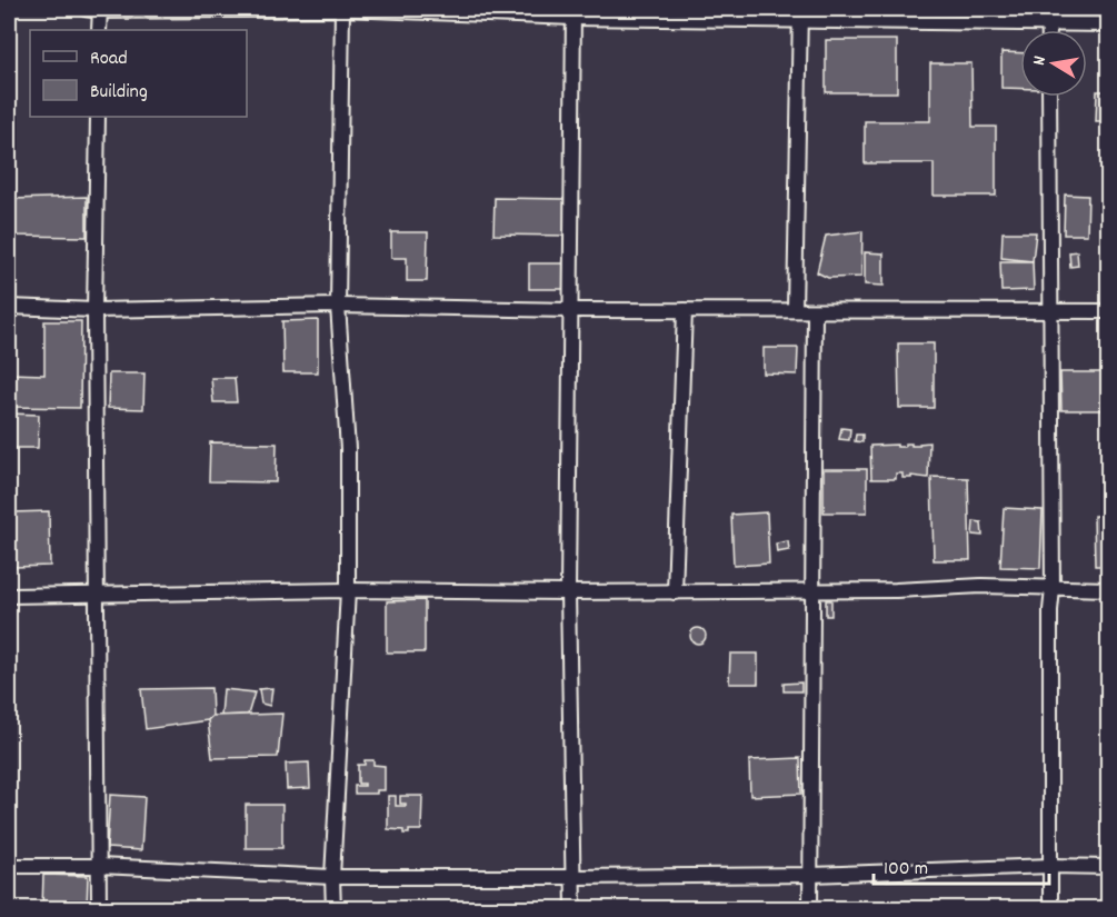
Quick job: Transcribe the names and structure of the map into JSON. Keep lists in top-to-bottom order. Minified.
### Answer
{"legend":["Road","Building"],"scale_bar":"100 m","north":"left"}
